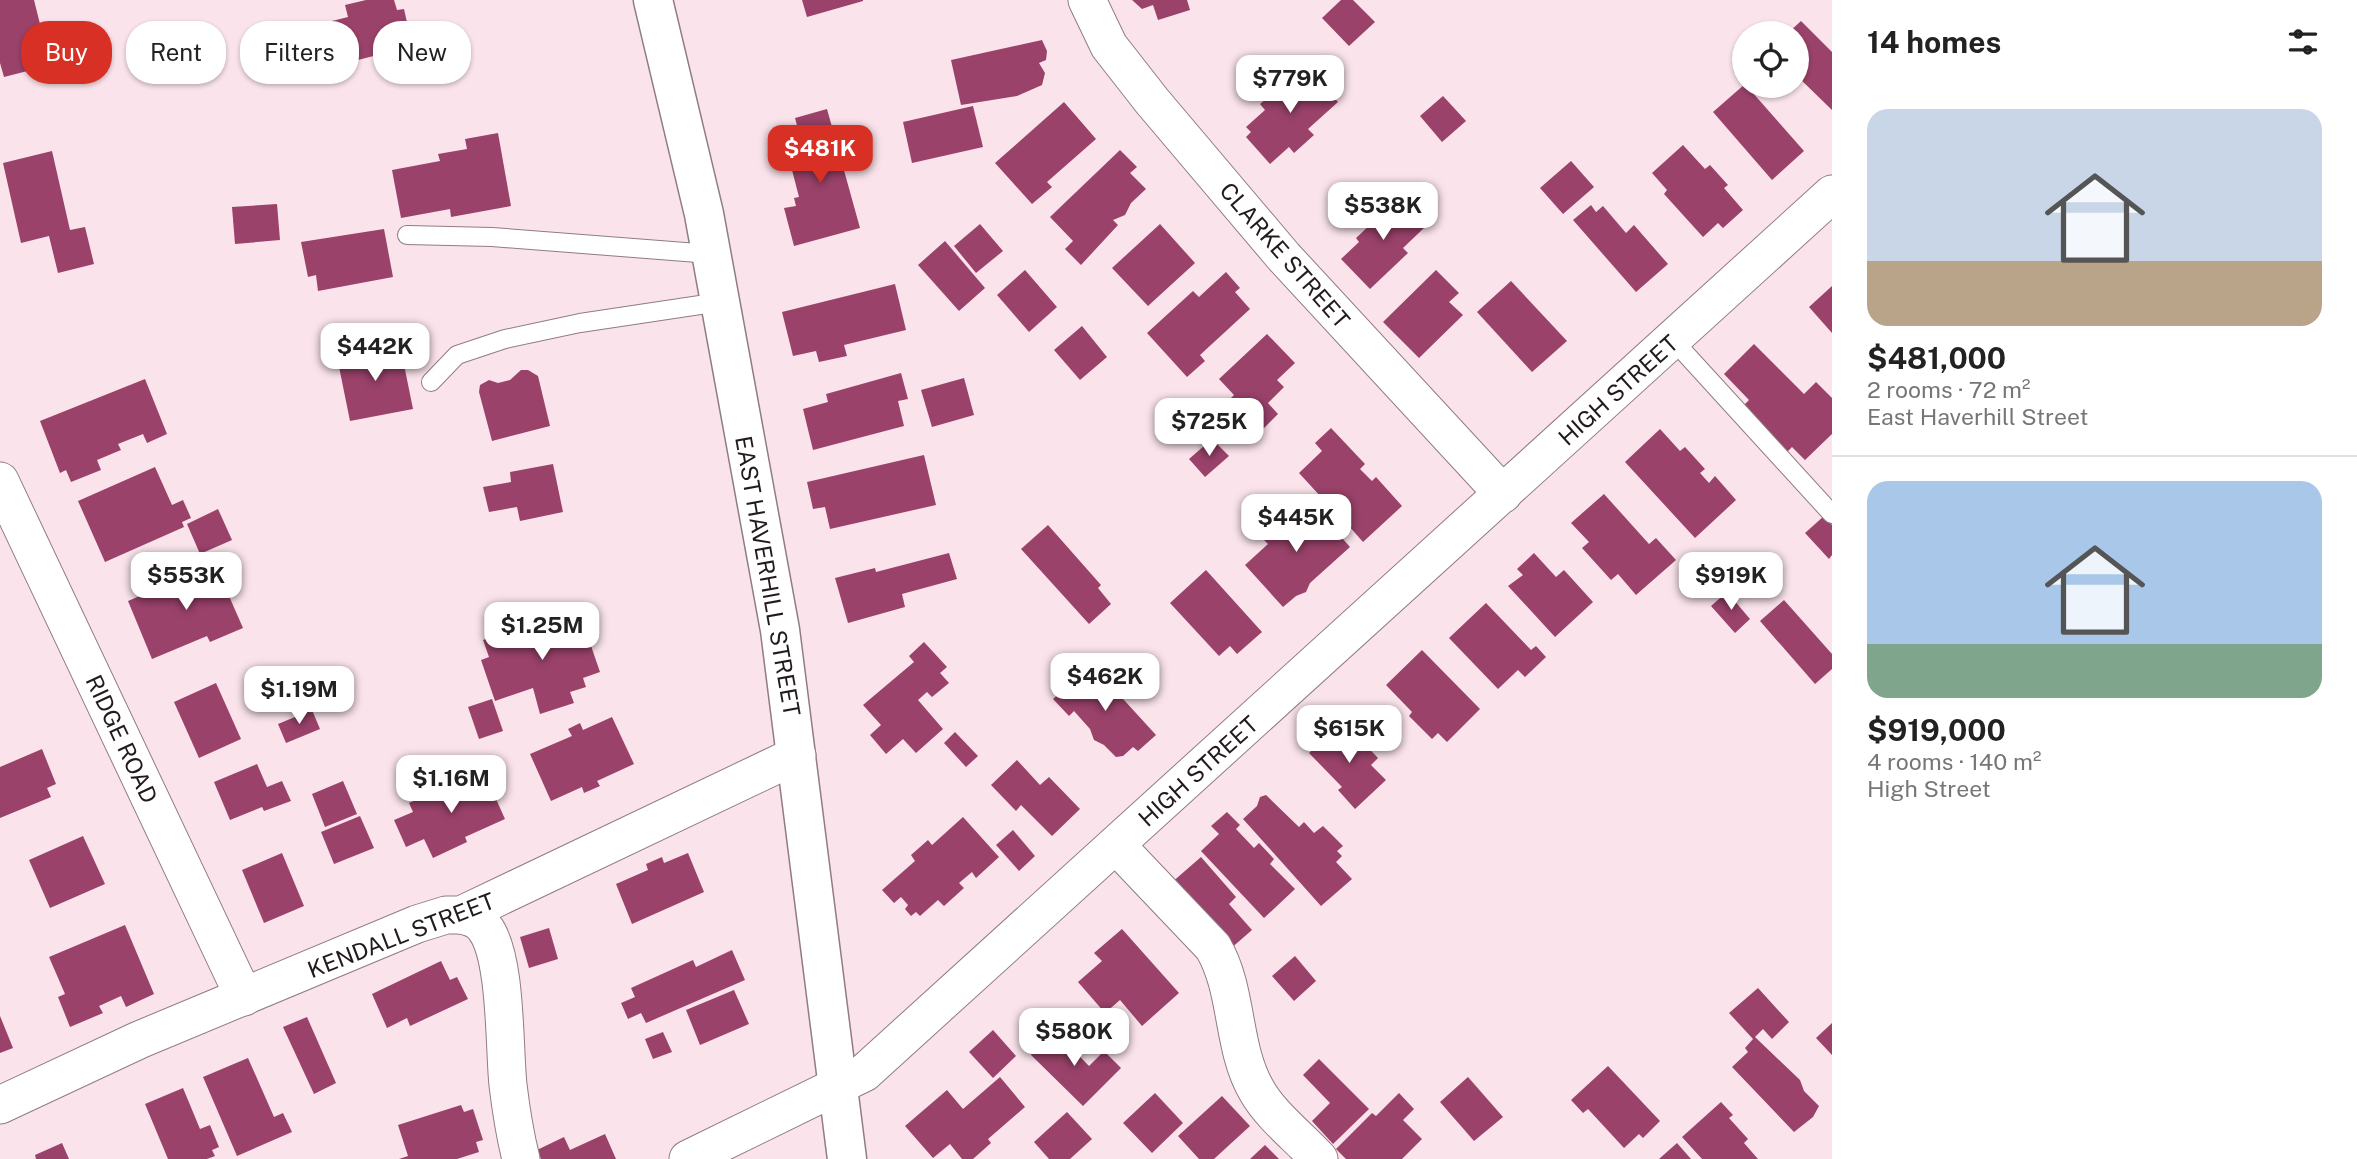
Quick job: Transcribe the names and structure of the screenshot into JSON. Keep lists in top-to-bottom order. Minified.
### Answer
{"streets":{"main road":["EAST HAVERHILL STREET"],"street":["CLARKE STREET","HIGH STREET","RIDGE ROAD","KENDALL STREET"]},"crossings":[["CLARKE STREET","HIGH STREET"],["HIGH STREET","EAST HAVERHILL STREET"],["EAST HAVERHILL STREET","KENDALL STREET"],["RIDGE ROAD","KENDALL STREET"]],"page":{"heading":"14 homes","chip":["Buy","Rent","Filters","New"],"price":["$779K","$481K","$538K","$442K","$725K","$445K","$553K","$919K","$1.25M","$462K","$1.19M","$615K","$1.16M","$580K"],"list":[{"name":"$481,000","note":"2 rooms · 72 m² · East Haverhill Street"},{"name":"$919,000","note":"4 rooms · 140 m² · High Street"}]}}
